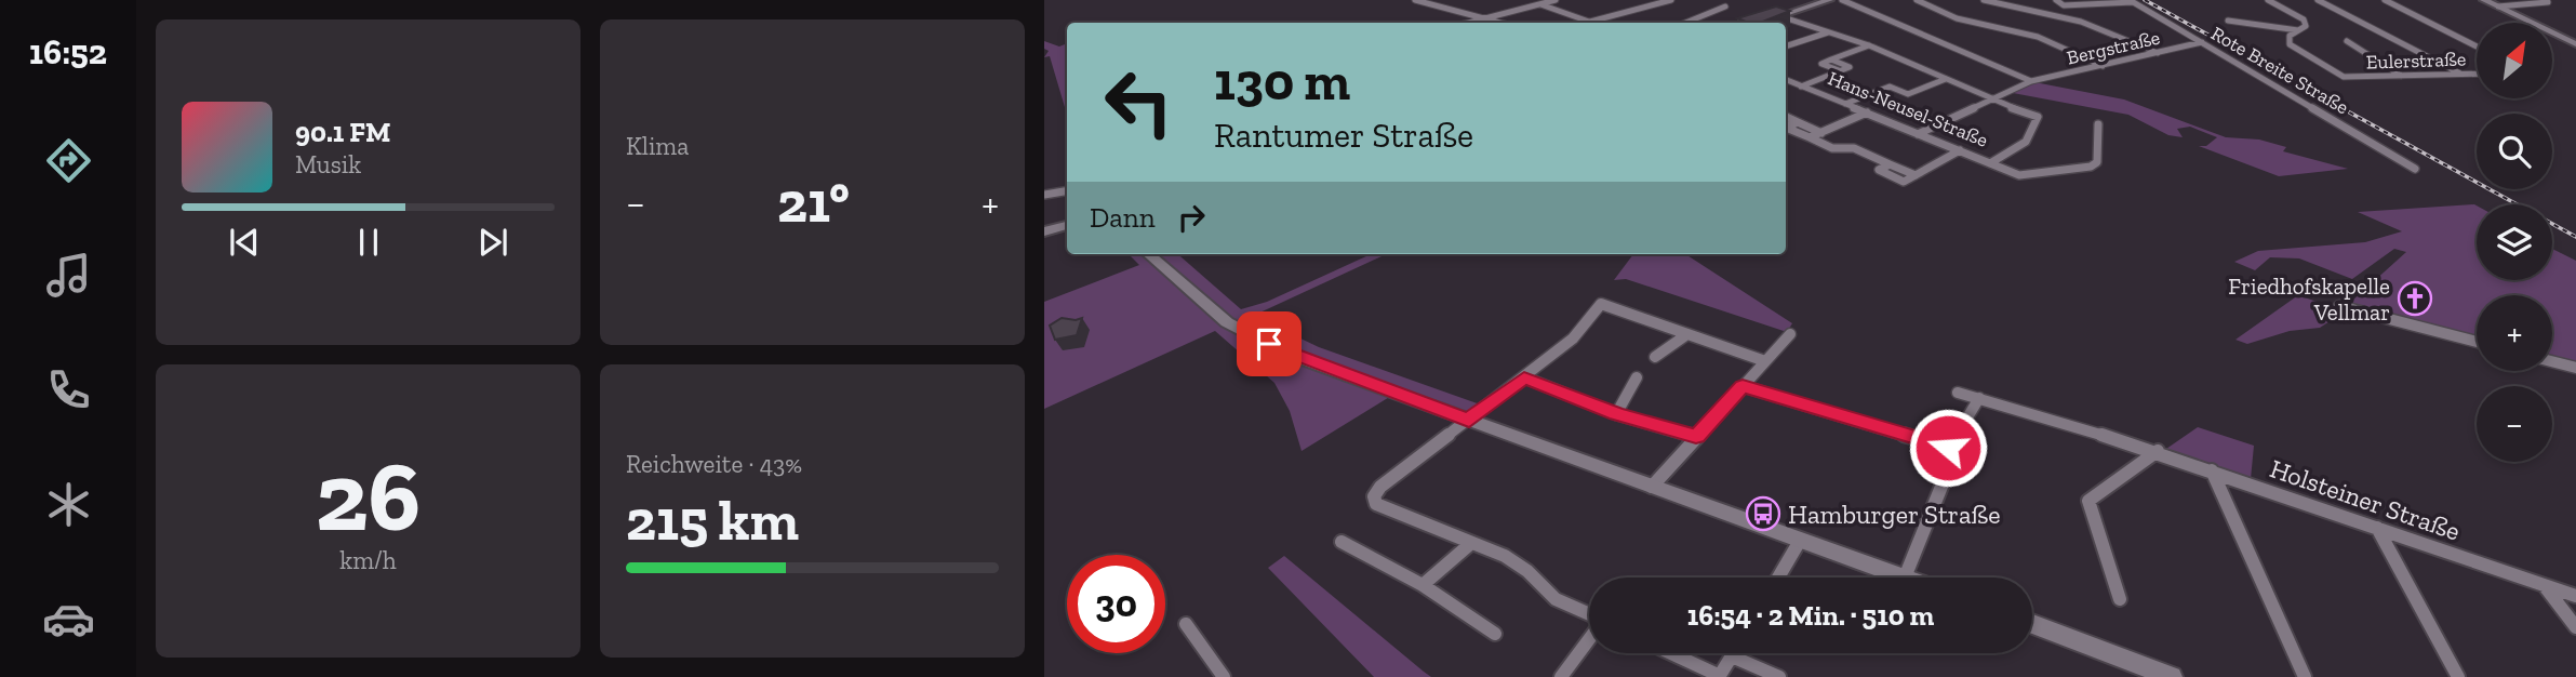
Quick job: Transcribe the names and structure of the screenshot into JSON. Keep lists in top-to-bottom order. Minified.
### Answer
{"streets":{"street":["Bergstraße","Eulerstraße","Rote Breite Straße","Hans-Neusel-Straße","Holsteiner Straße"]},"crossings":[["Bergstraße","Rote Breite Straße"],["Bergstraße","Hans-Neusel-Straße"]],"places":{"church":["Friedhofskapelle Vellmar"],"bus stop":["Hamburger Straße"]},"north":"top right","page":{"tabs":"16:52","tile":["Klima",["26","km/h"],["Reichweite · 43%","215 km"]],"map_buttons":["+","−"],"turn":["130 m","Rantumer Straße"],"song":["90.1 FM","Musik"],"heat":["−","21°","+"],"then":"Dann","limit":"30","trip":"16:54 · 2 Min. · 510 m"}}
